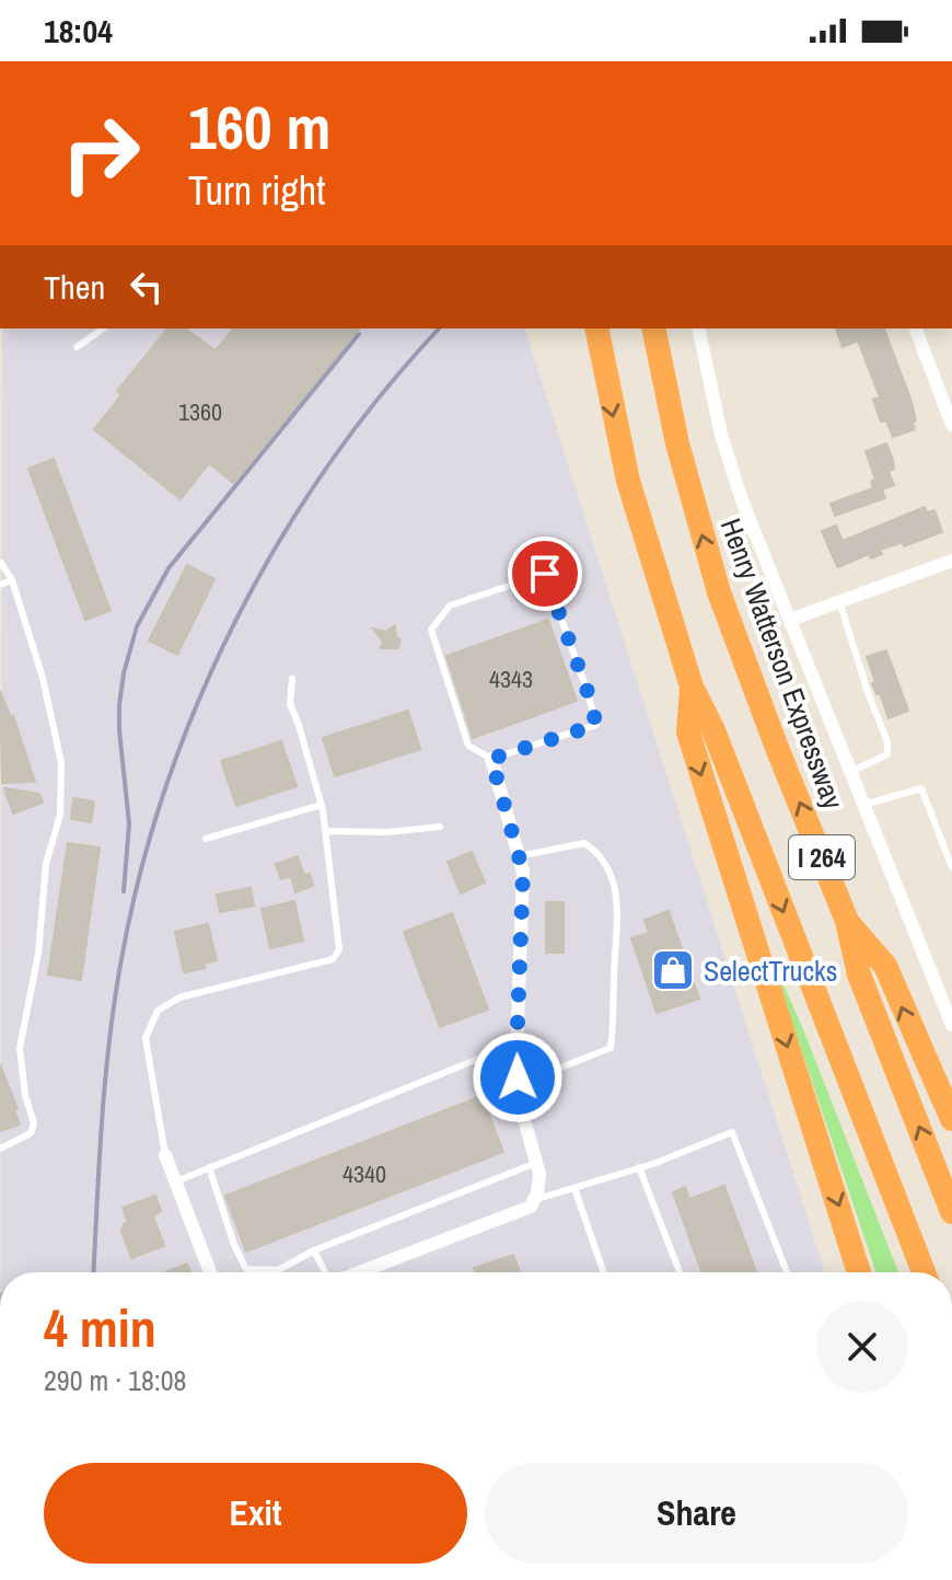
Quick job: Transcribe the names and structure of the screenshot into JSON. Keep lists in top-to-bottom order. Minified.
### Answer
{"streets":{"highway":["Henry Watterson Expressway","I 264"]},"places":{"shop":["SelectTrucks"]},"house_numbers":["1360","4343","4340"],"page":{"status":"18:04","turn":["160 m","Turn right"],"then":"Then","heading":["4 min","290 m · 18:08"],"buttons":["Exit","Share"]}}
